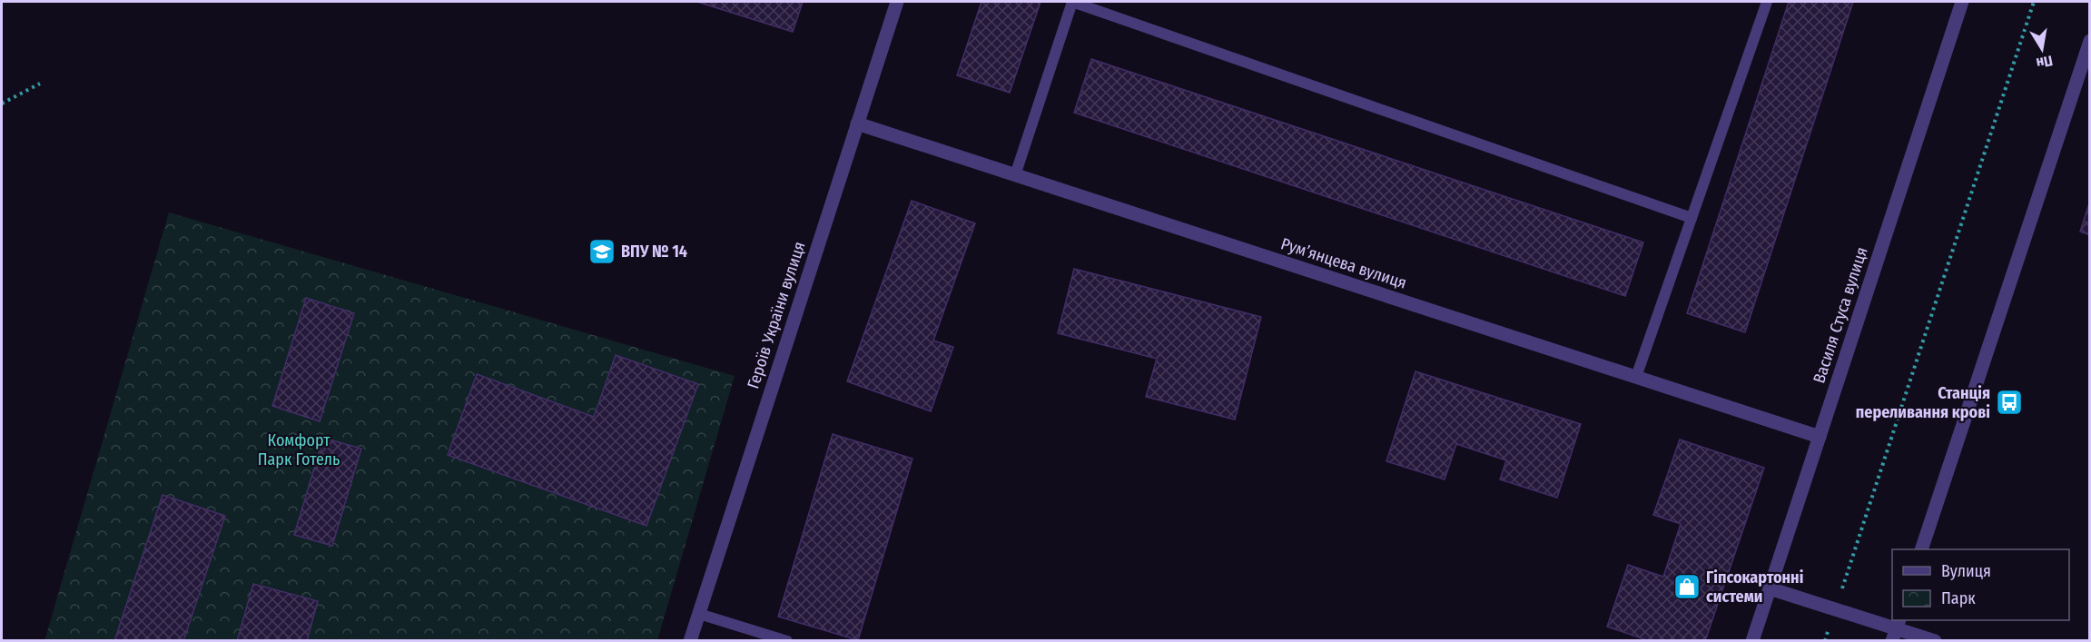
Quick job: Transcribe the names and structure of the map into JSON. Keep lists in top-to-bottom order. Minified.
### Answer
{"streets":{"street":["Рум’янцева вулиця","Героїв України вулиця","Василя Стуса вулиця"]},"crossings":[["Рум’янцева вулиця","Героїв України вулиця"],["Рум’янцева вулиця","Василя Стуса вулиця"]],"parks":["Комфорт Парк Готель"],"places":{"school or university":["ВПУ № 14"],"bus stop":["Станція переливання крові"],"shop":["Гіпсокартонні системи"]},"legend":["Вулиця","Парк"],"north":"bottom"}
